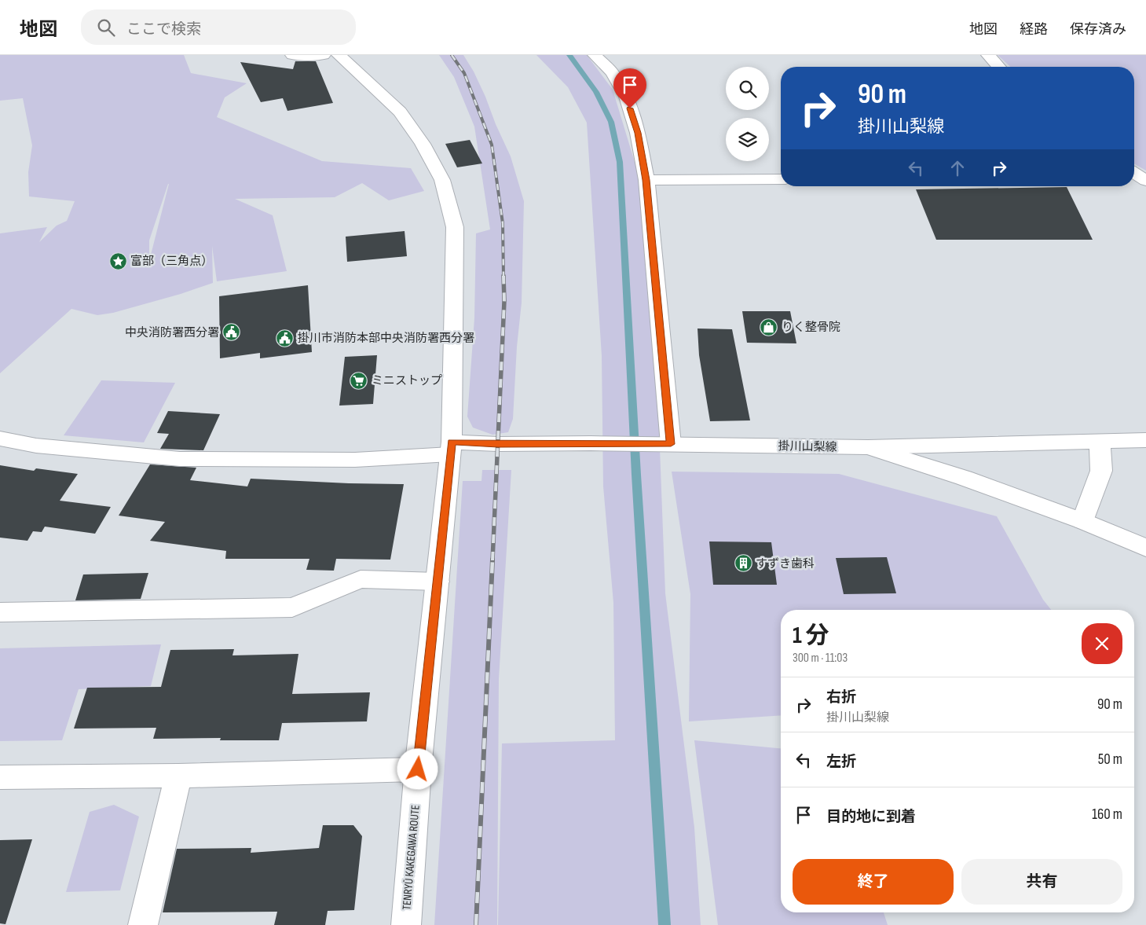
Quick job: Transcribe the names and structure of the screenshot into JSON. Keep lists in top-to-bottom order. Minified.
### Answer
{"streets":{"street":["掛川山梨線","TENRYŪ KAKEGAWA ROUTE"]},"crossings":[["掛川山梨線","TENRYŪ KAKEGAWA ROUTE"]],"places":{"place":["富部（三角点）"],"shop":["りく整骨院"],"public building":["中央消防署西分署","掛川市消防本部中央消防署西分署"],"supermarket":["ミニストップ"],"building":["すずき歯科"]},"page":{"header":"地図","search":"ここで検索","nav":["地図","経路","保存済み"],"turn":["90 m","掛川山梨線"],"heading":["1 分","300 m · 11:03"],"list":[{"name":"右折","note":"掛川山梨線","value":"90 m"},{"name":"左折","value":"50 m"},{"name":"目的地に到着","value":"160 m"}],"buttons":["終了","共有"]}}
